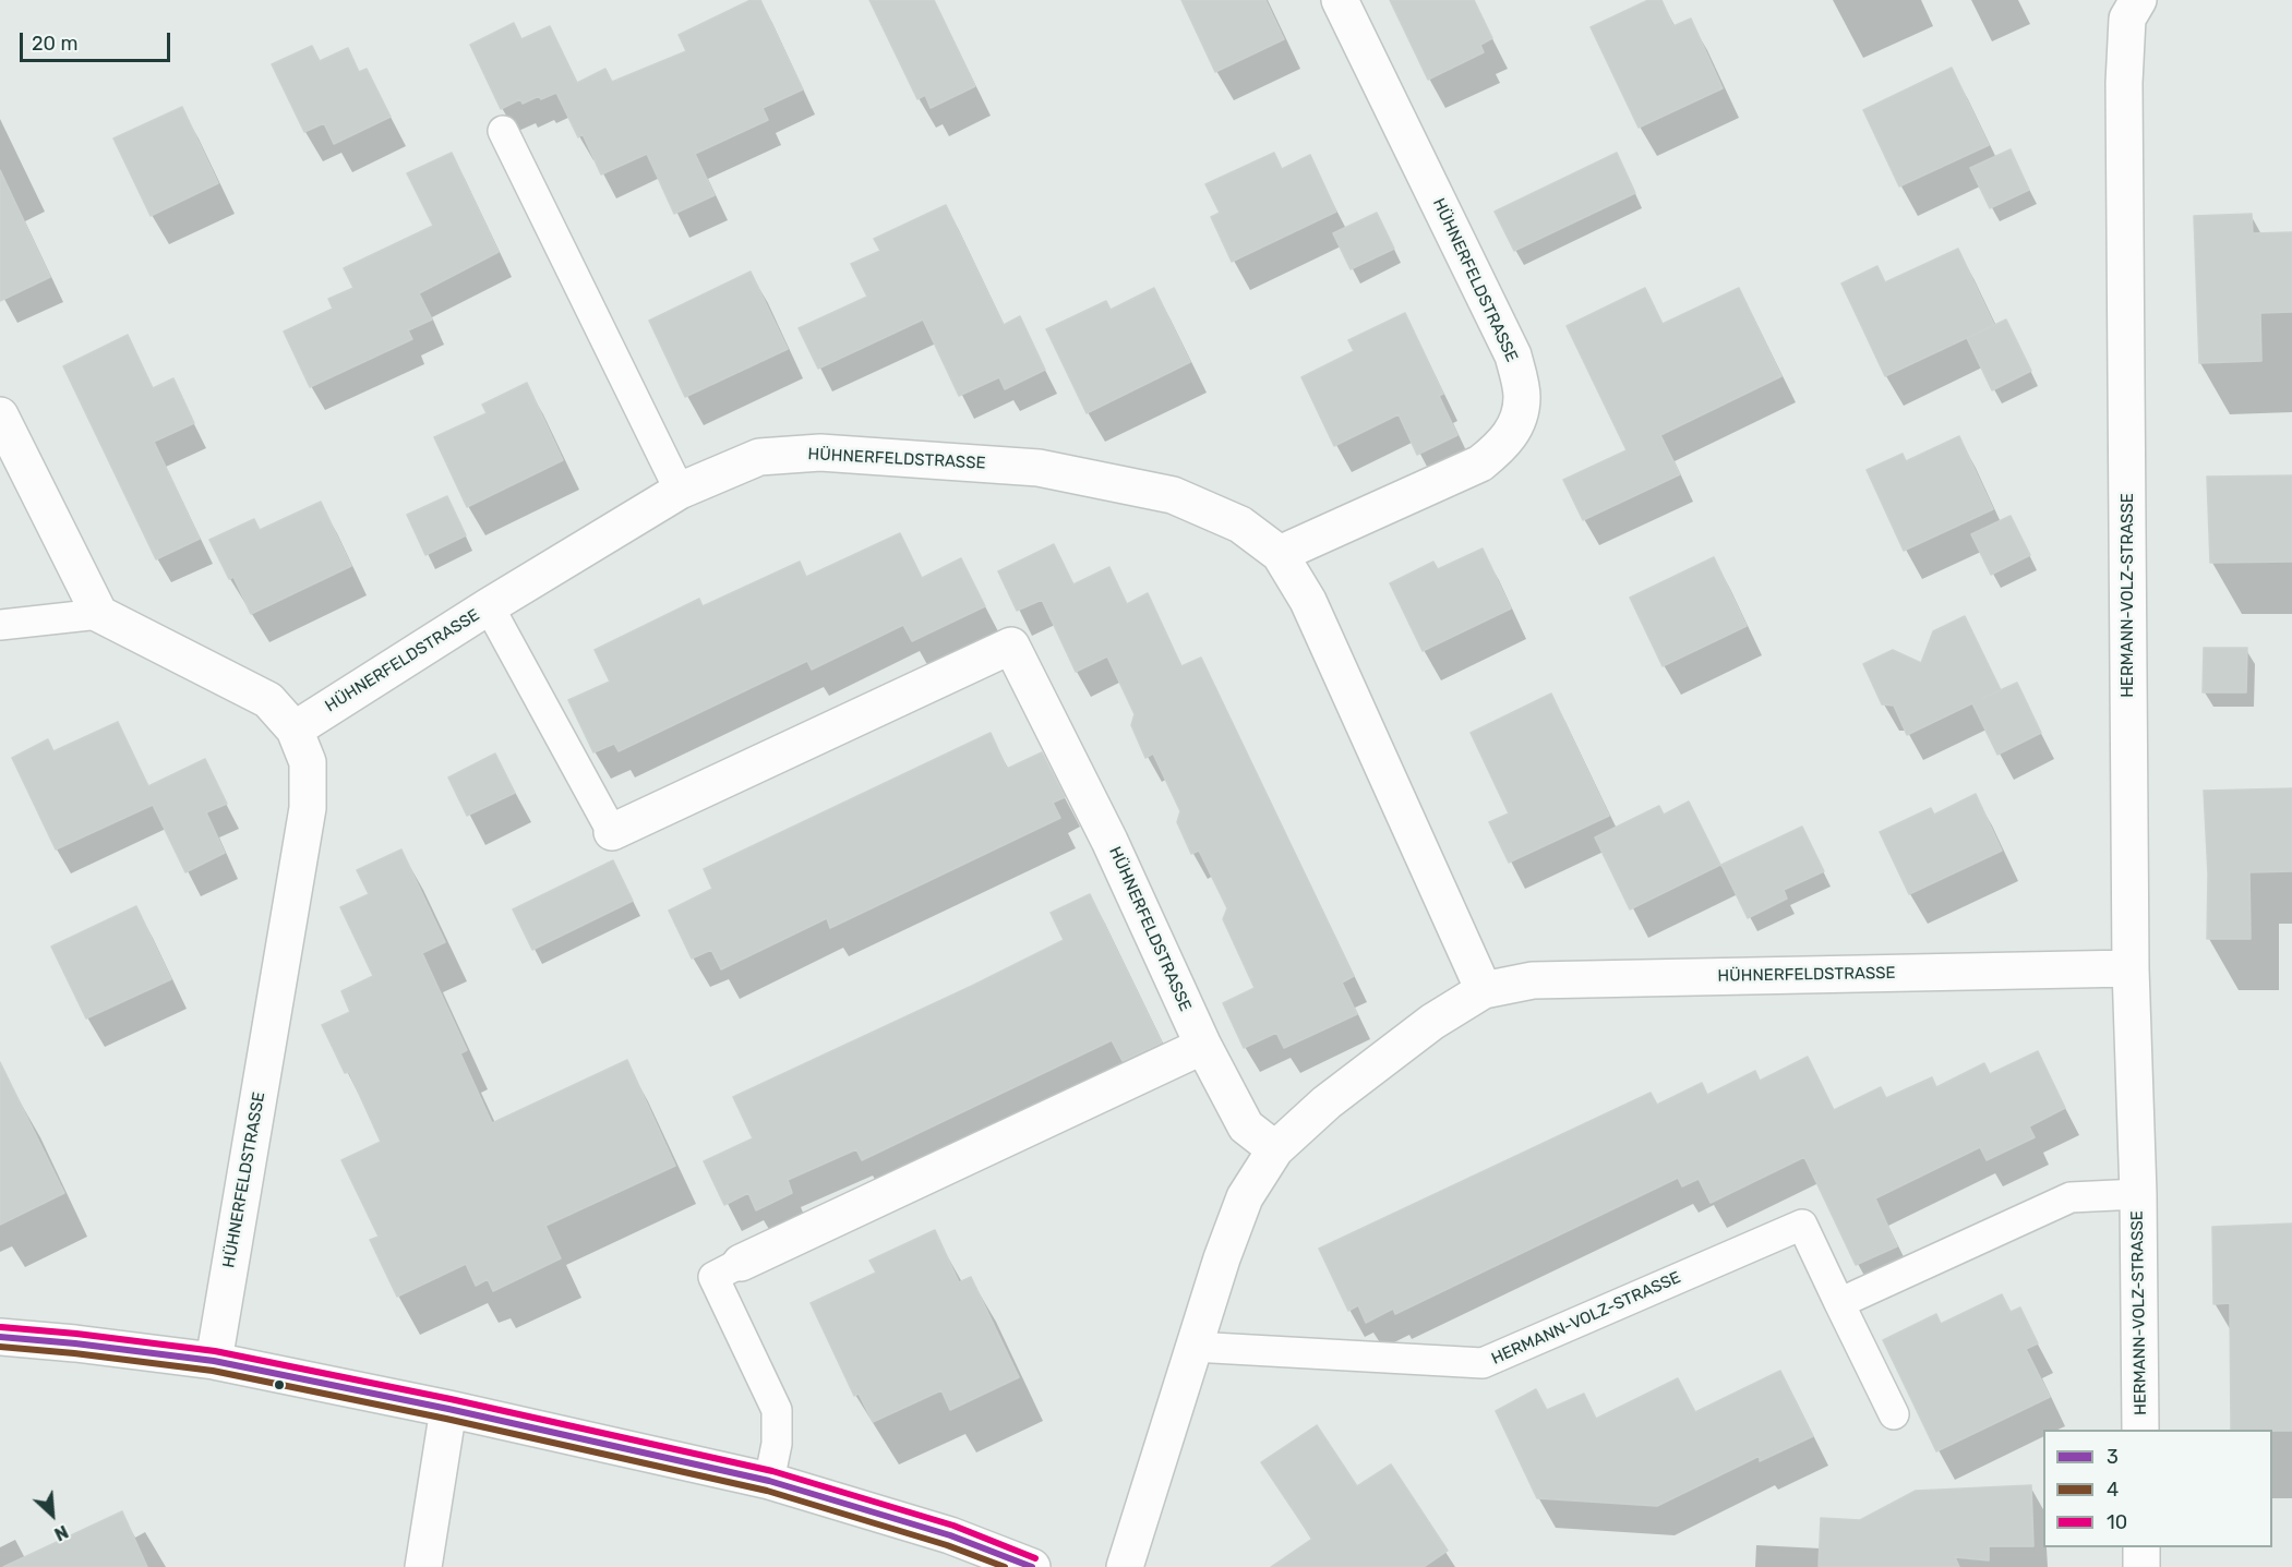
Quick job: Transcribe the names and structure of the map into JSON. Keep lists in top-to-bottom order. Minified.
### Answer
{"streets":{"street":["HÜHNERFELDSTRASSE","HERMANN-VOLZ-STRASSE"]},"crossings":[["HÜHNERFELDSTRASSE","HERMANN-VOLZ-STRASSE"]],"lines":["transit line 10","transit line 3","transit line 4"],"legend":["3","4","10"],"scale_bar":"20 m","north":"bottom right"}
